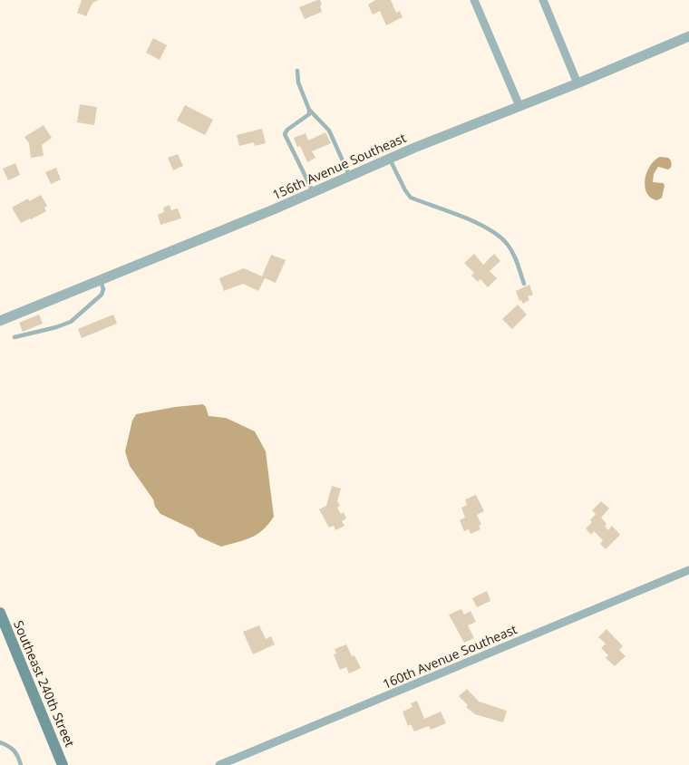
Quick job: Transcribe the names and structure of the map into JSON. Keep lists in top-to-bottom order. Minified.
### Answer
{"streets":{"main road":["Southeast 240th Street"],"street":["156th Avenue Southeast","160th Avenue Southeast"]}}
